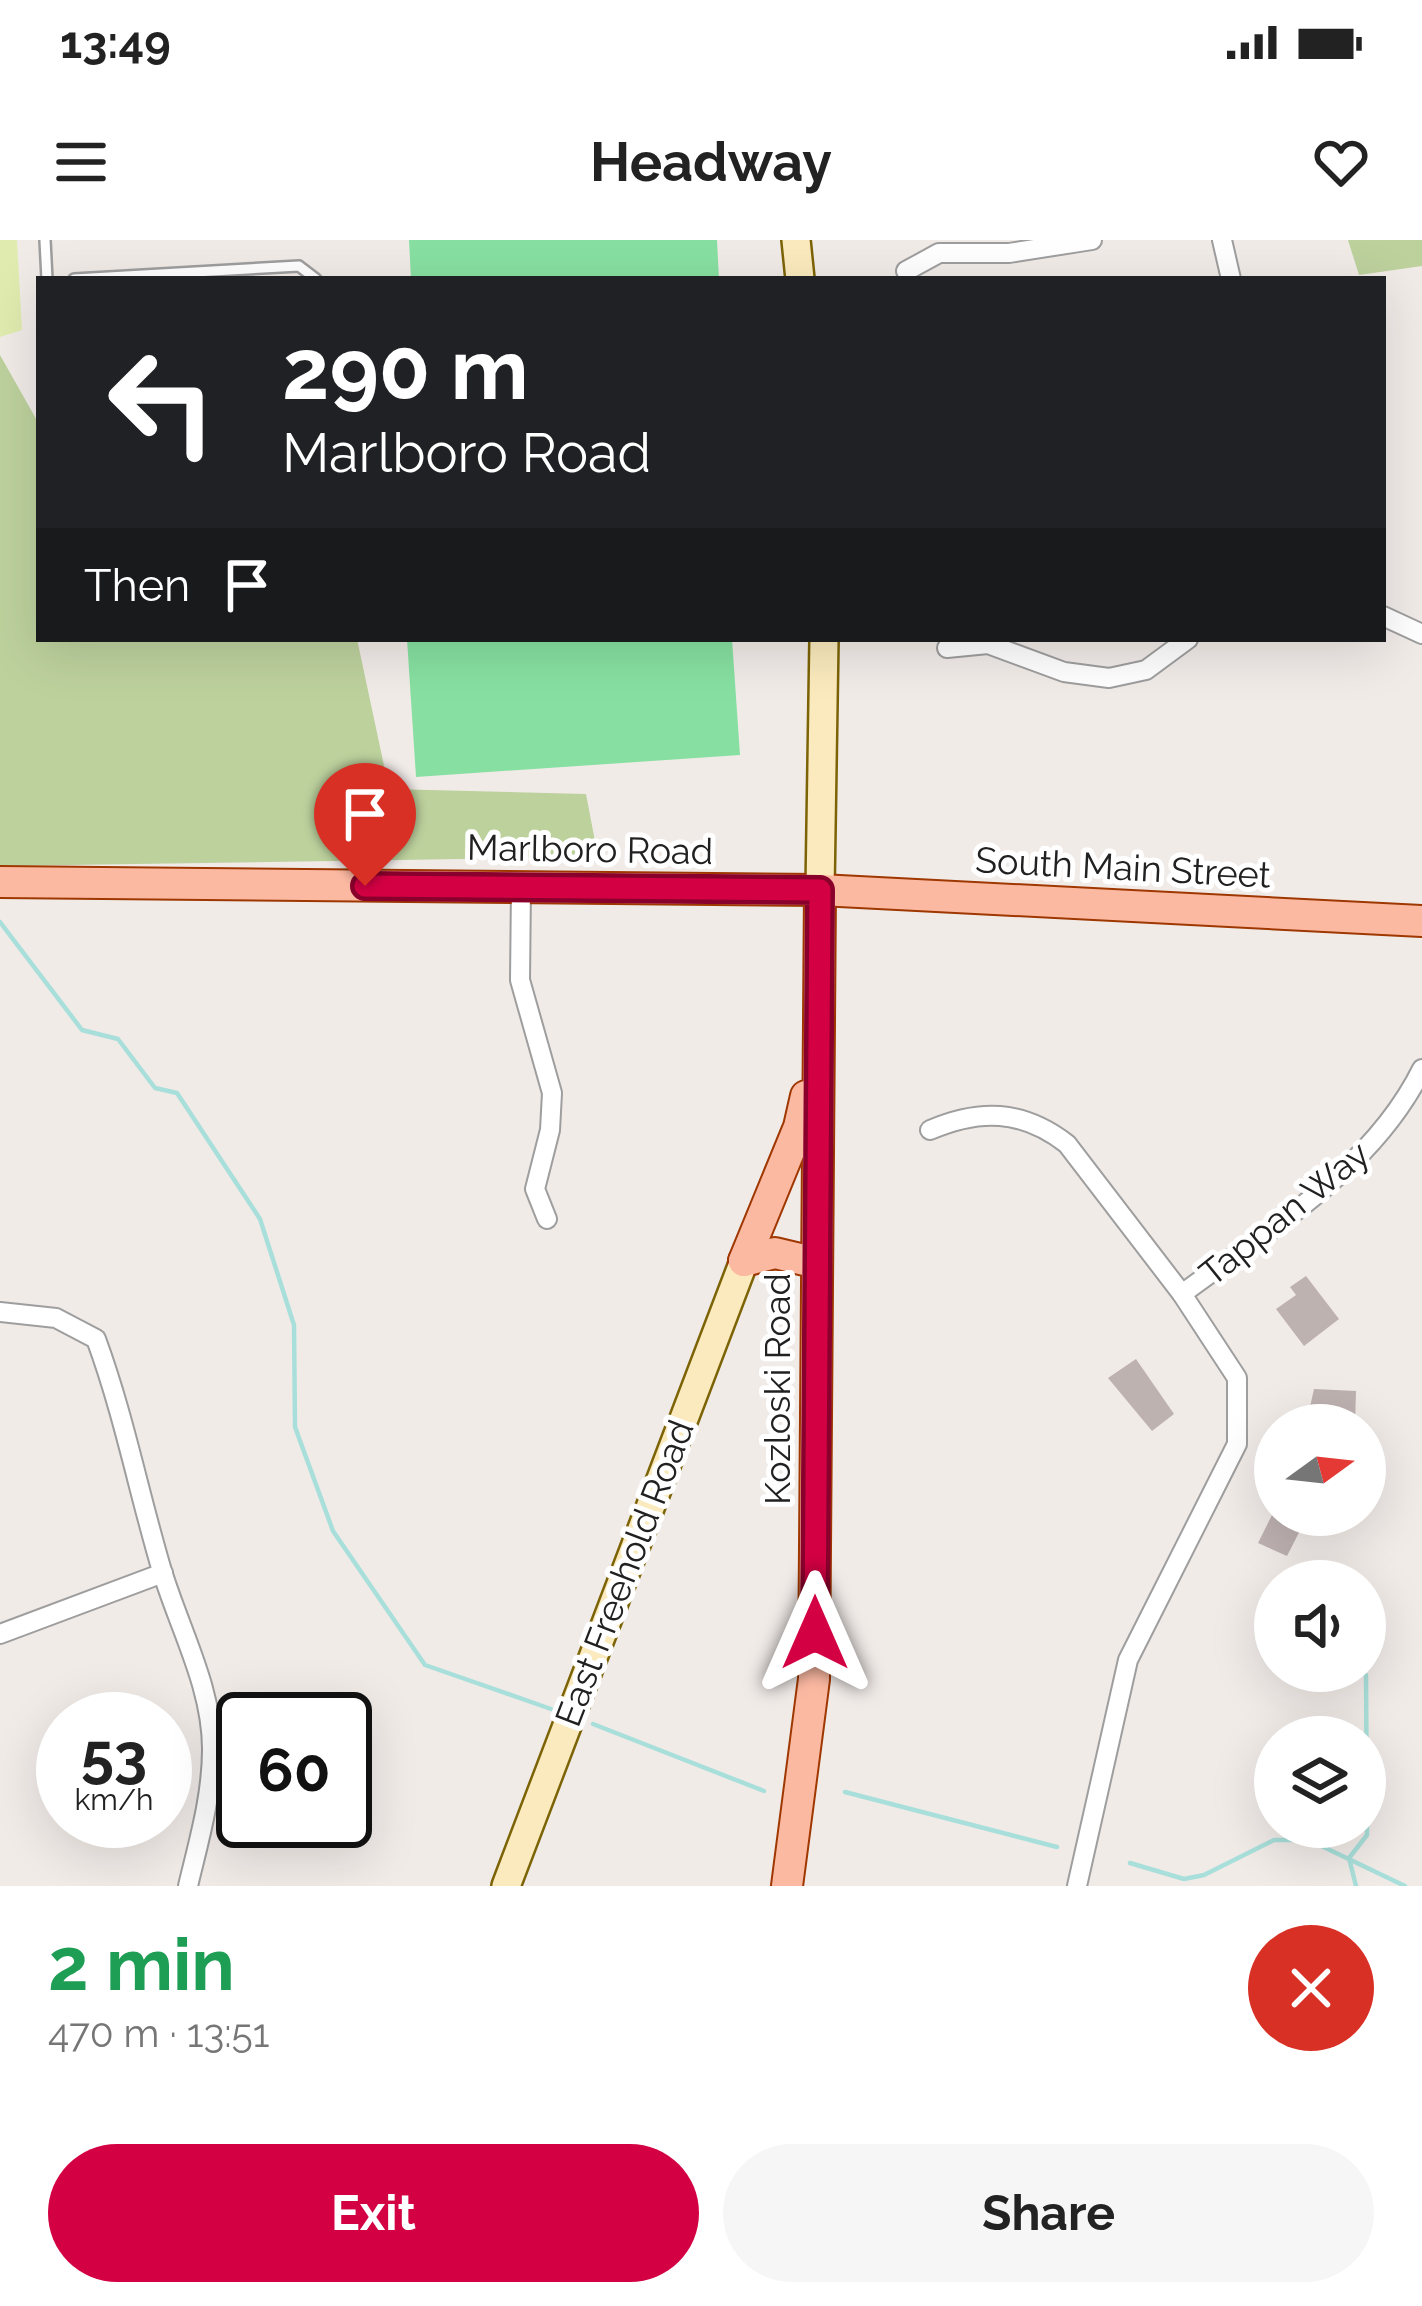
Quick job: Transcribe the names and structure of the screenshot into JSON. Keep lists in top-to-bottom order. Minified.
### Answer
{"streets":{"main road":["Marlboro Road","South Main Street","Kozloski Road"],"street":["Tappan Way","East Freehold Road"]},"crossings":[["Marlboro Road","South Main Street"],["Marlboro Road","Kozloski Road"],["South Main Street","Kozloski Road"]],"north":"right","page":{"status":"13:49","header":"Headway","turn":["290 m","Marlboro Road"],"then":"Then","speed":"53 km/h","limit":"60","heading":["2 min","470 m · 13:51"],"buttons":["Exit","Share"]}}
